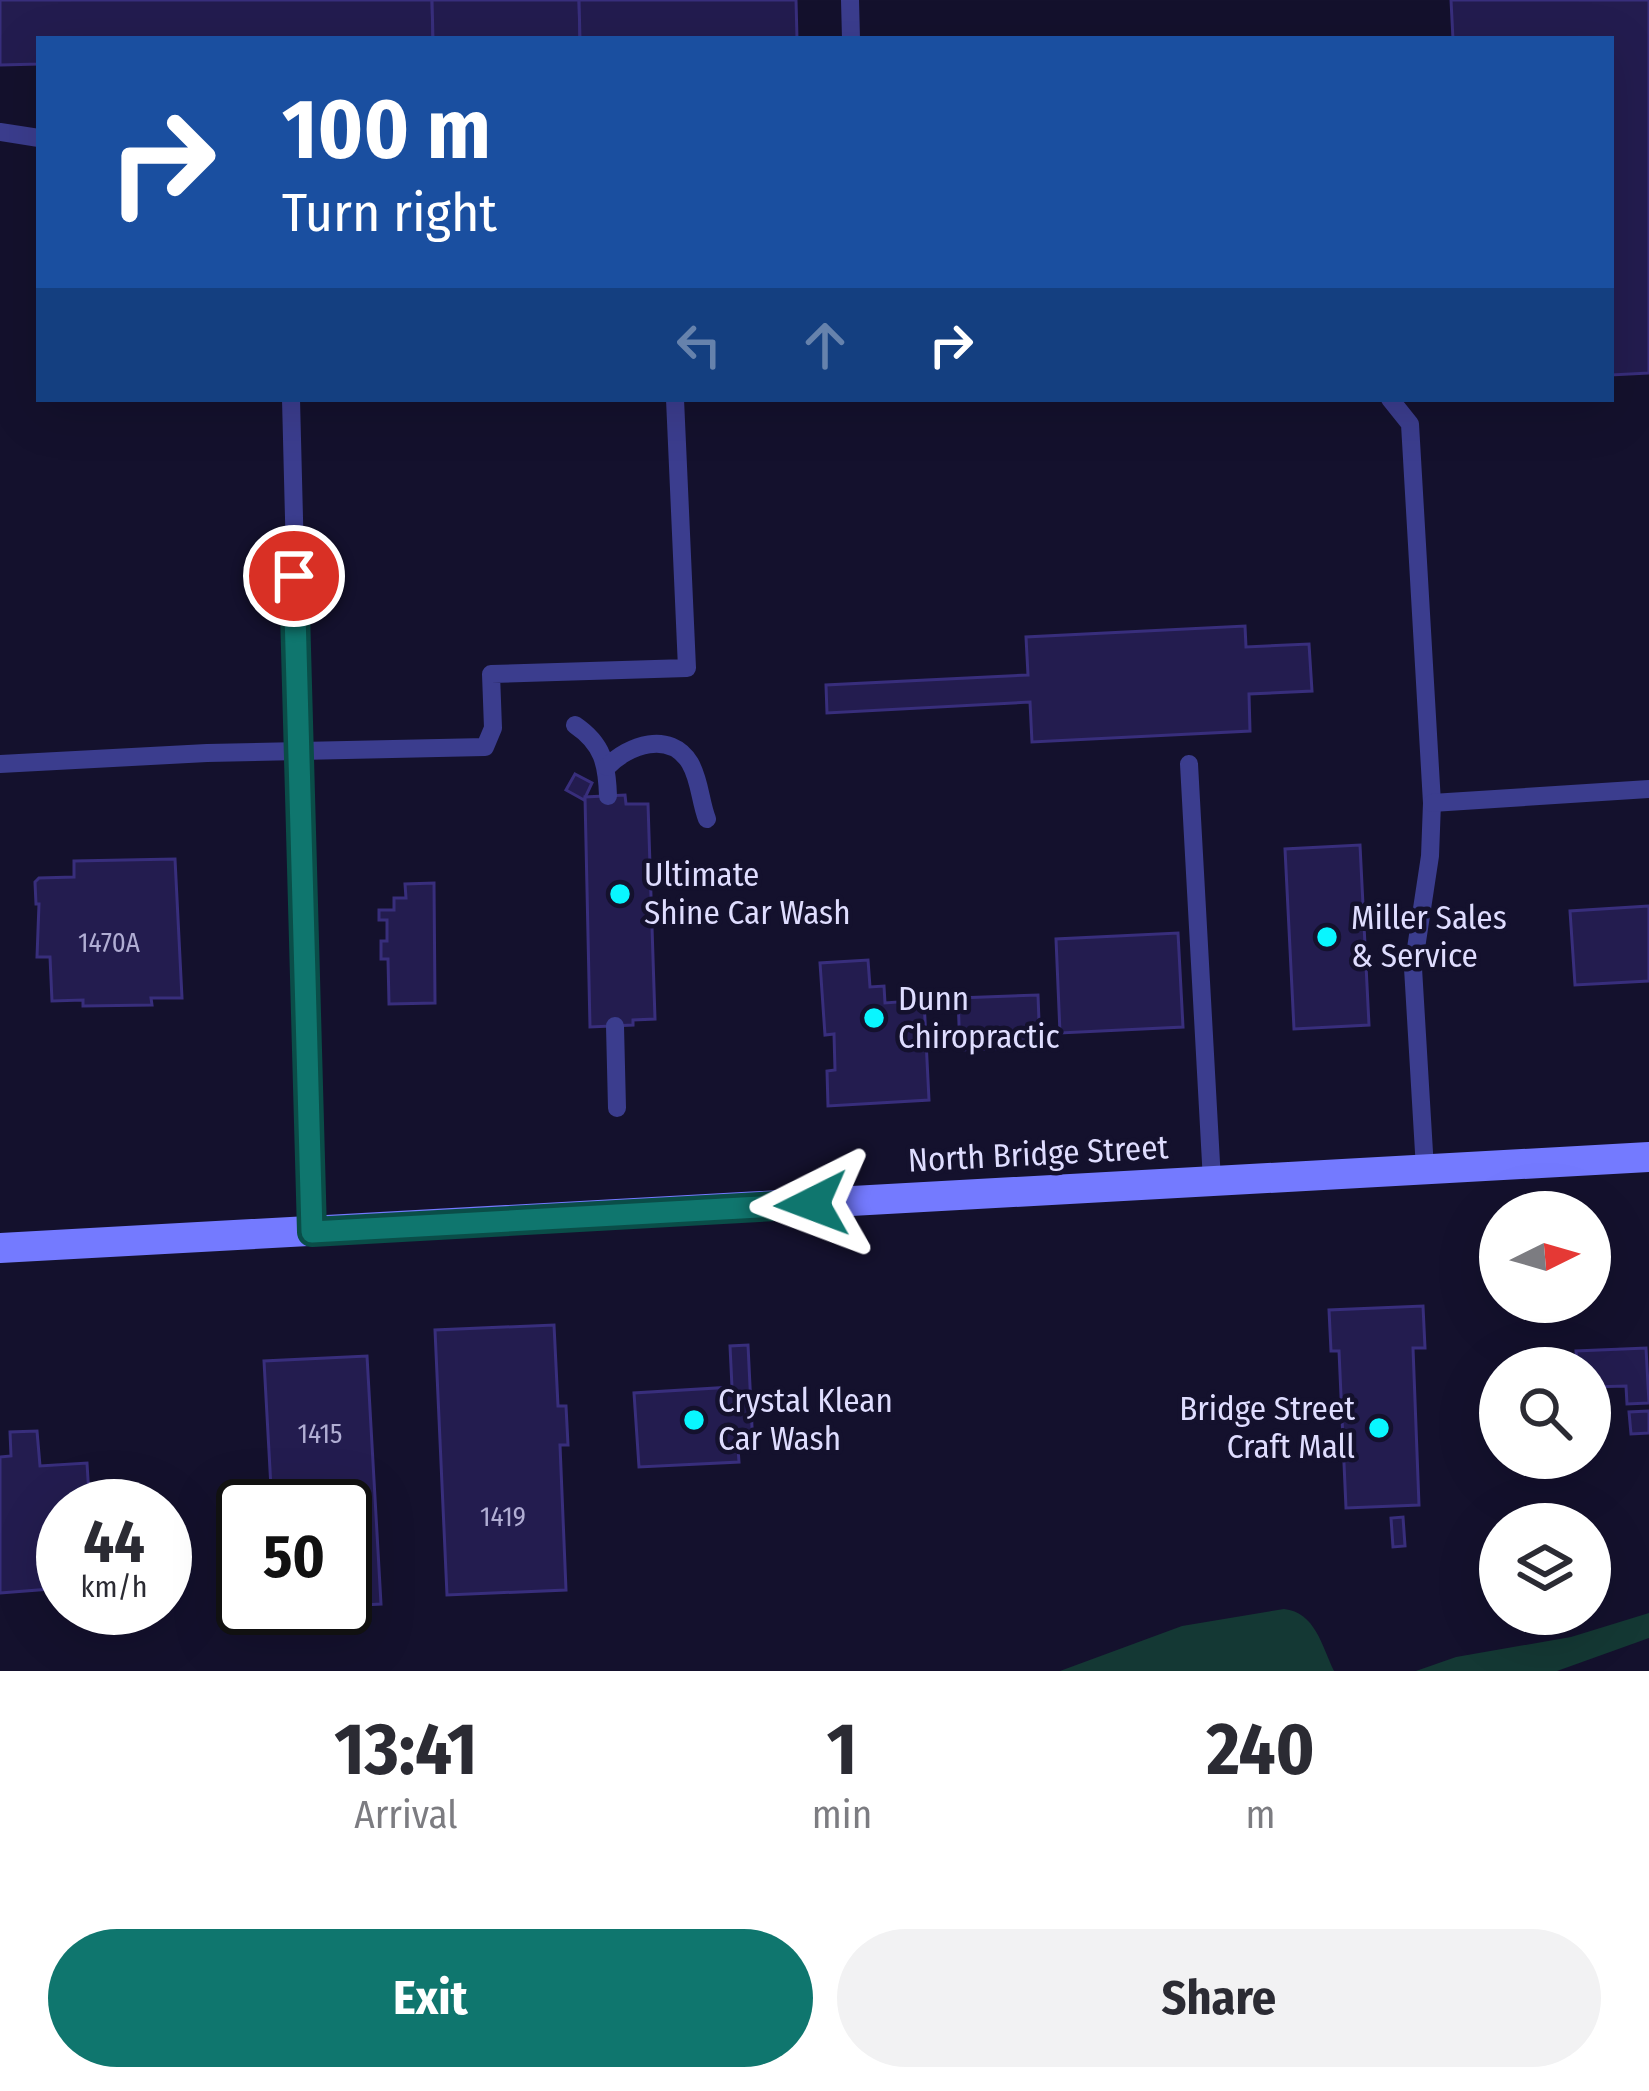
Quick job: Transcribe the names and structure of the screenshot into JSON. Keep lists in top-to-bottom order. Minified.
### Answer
{"streets":{"main road":["North Bridge Street"]},"places":["Ultimate Shine Car Wash","Miller Sales & Service","Dunn Chiropractic","Crystal Klean Car Wash","Bridge Street Craft Mall"],"house_numbers":["1470A","1415","1419"],"north":"right","page":{"turn":["100 m","Turn right"],"speed":"44 km/h","limit":"50","eta":["13:41","Arrival","1","min","240","m"],"buttons":["Exit","Share"]}}
